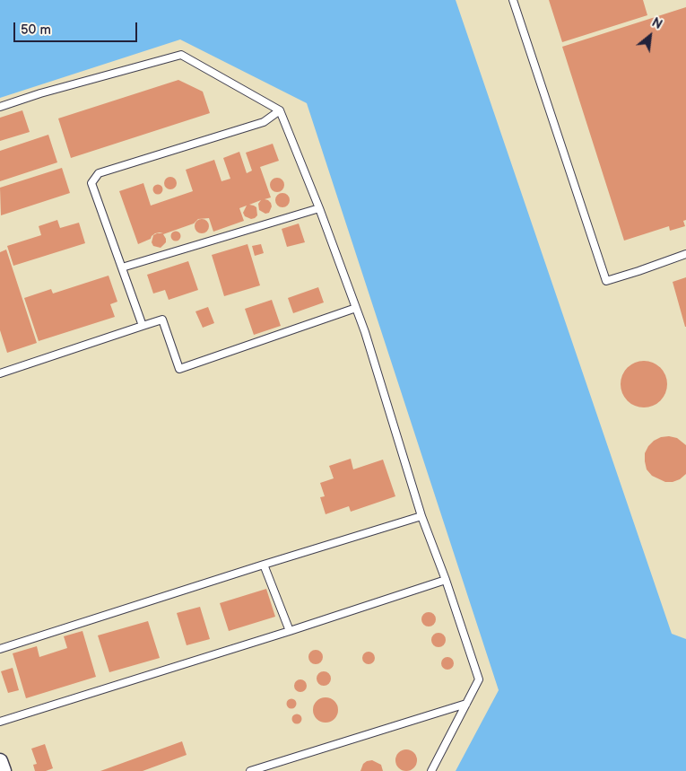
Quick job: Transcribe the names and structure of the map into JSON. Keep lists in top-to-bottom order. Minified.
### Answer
{"scale_bar":"50 m","north":"top right"}
